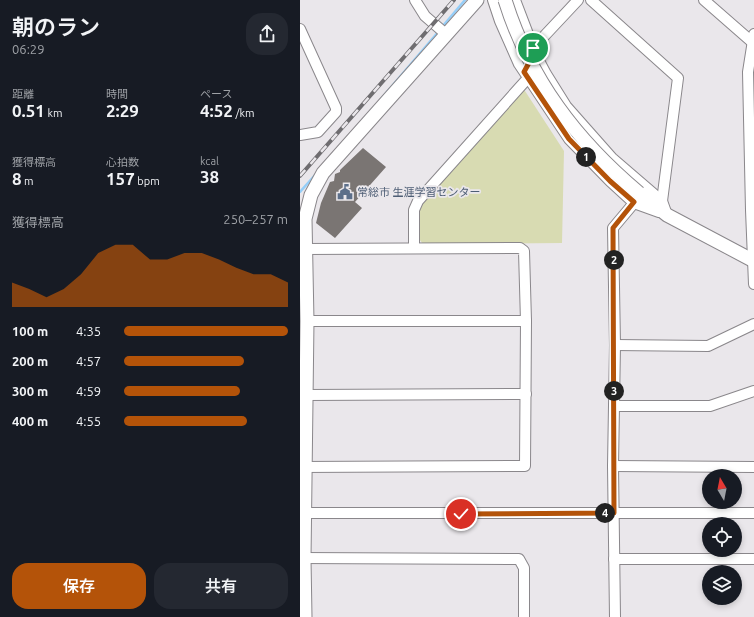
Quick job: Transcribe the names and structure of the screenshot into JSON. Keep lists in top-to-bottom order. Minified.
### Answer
{"places":{"public building":["常総市 生涯学習センター"]},"north":"top","page":{"heading":["朝のラン","06:29"],"stats":[["距離","0.51 km"],["時間","2:29"],["ペース","4:52 /km"],["獲得標高","8 m"],["心拍数","157 bpm"],["kcal","38"]],"pins":["1","2","3","4"],"chart":["獲得標高","250–257 m"],"list":[{"name":"100 m","note":"4:35"},{"name":"200 m","note":"4:57"},{"name":"300 m","note":"4:59"},{"name":"400 m","note":"4:55"}],"buttons":["保存","共有"]}}
